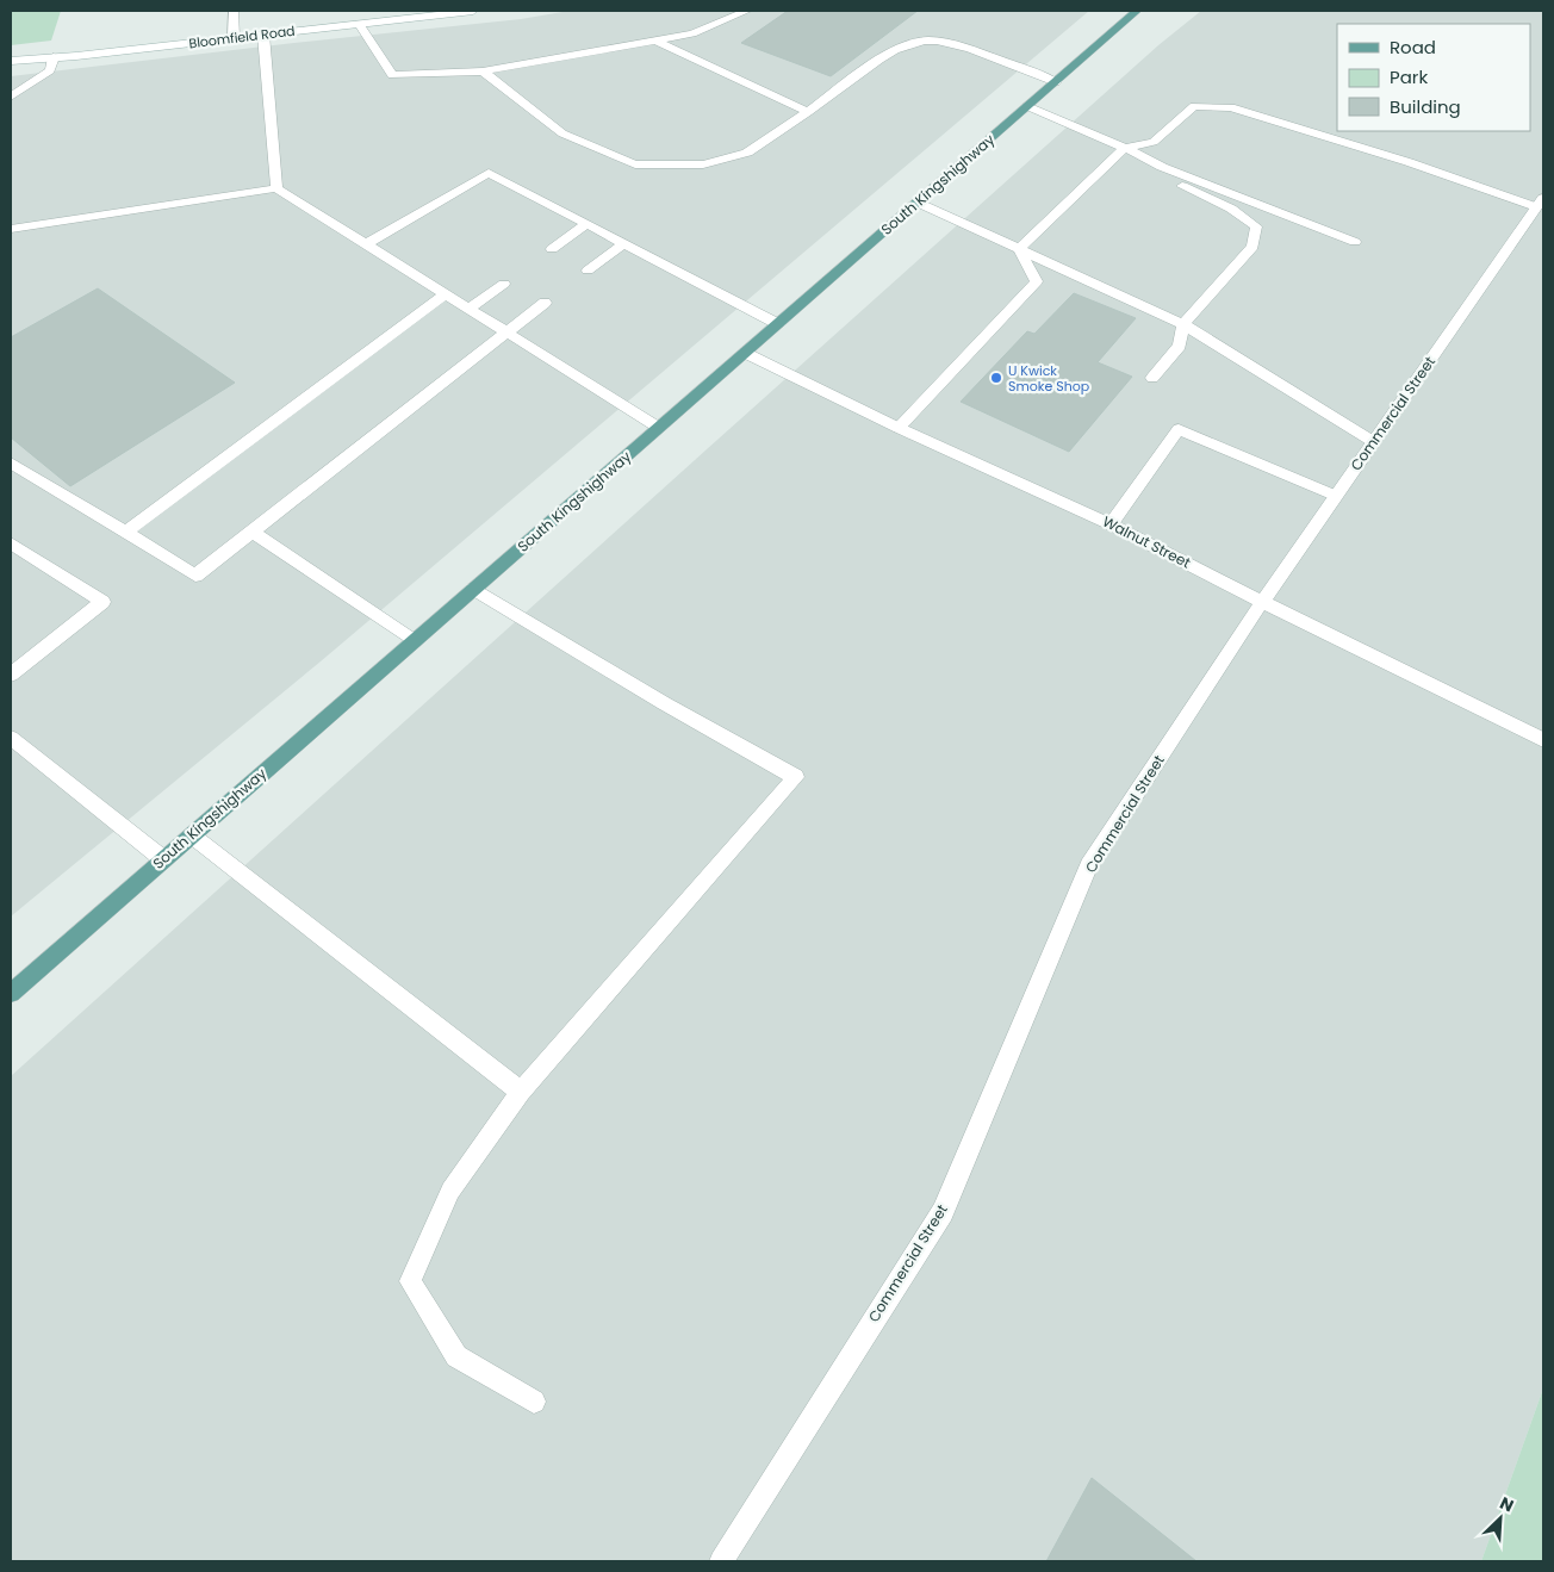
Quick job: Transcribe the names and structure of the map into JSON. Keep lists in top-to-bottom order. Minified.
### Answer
{"streets":{"main road":["South Kingshighway"],"street":["Bloomfield Road","Commercial Street","Walnut Street"]},"crossings":[["South Kingshighway","Walnut Street"],["Commercial Street","Walnut Street"]],"places":["U Kwick Smoke Shop"],"legend":["Road","Park","Building"],"north":"top right"}
